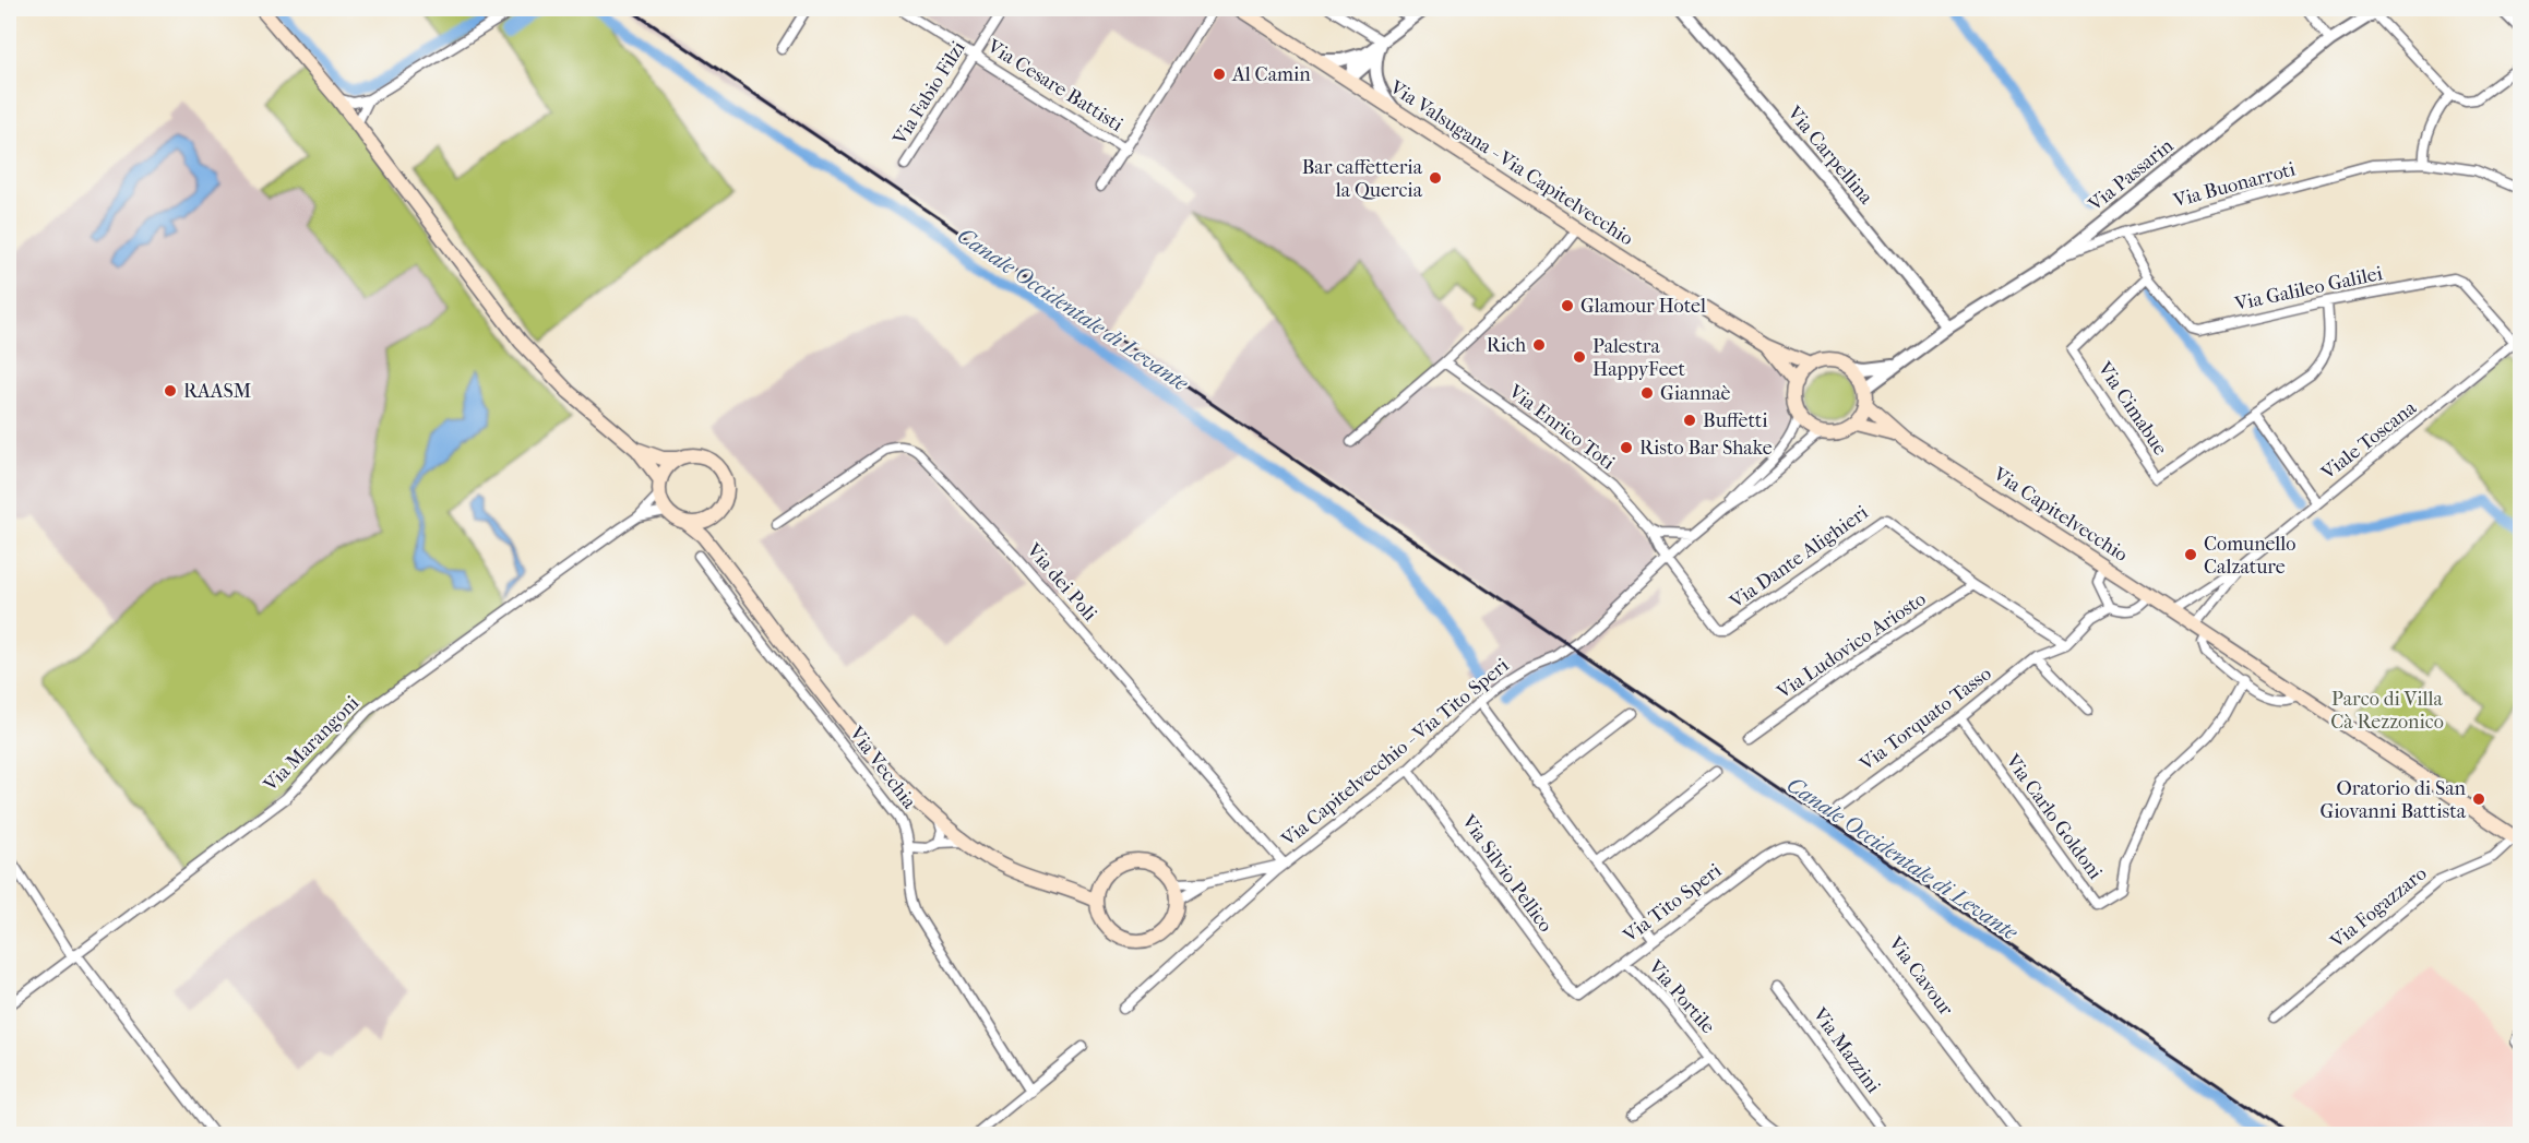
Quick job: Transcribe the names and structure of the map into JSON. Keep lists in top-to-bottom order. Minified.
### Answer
{"streets":{"main road":["Via Valsugana - Via Capitelvecchio","Via Capitelvecchio"],"street":["Via Cesare Battisti","Via Fabio Filzi","Via Carpellina","Via Passarin","Via Buonarroti","Via Galileo Galilei","Via Cimabue","Via Enrico Toti","Viale Toscana","Via Dante Alighieri","Via dei Poli","Via Ludovico Ariosto","Via Torquato Tasso","Via Marangoni","Via Capitelvecchio - Via Tito Speri","Via Vecchia","Via Carlo Goldoni","Via Silvio Pellico","Via Tito Speri","Via Fogazzaro","Via Cavour","Via Portile","Via Mazzini"]},"crossings":[["Via Cesare Battisti","Via Fabio Filzi"],["Via Carpellina","Via Passarin"],["Via Passarin","Via Buonarroti"],["Via Passarin","Via Capitelvecchio"],["Via Buonarroti","Via Galileo Galilei"],["Via Galileo Galilei","Via Cimabue"],["Via Galileo Galilei","Viale Toscana"],["Via Enrico Toti","Via Dante Alighieri"],["Via Enrico Toti","Via Capitelvecchio - Via Tito Speri"],["Viale Toscana","Via Capitelvecchio"],["Via Capitelvecchio","Via Fogazzaro"],["Via Dante Alighieri","Via Ludovico Ariosto"],["Via Dante Alighieri","Via Torquato Tasso"],["Via Dante Alighieri","Via Capitelvecchio - Via Tito Speri"],["Via dei Poli","Via Capitelvecchio - Via Tito Speri"],["Via Torquato Tasso","Via Carlo Goldoni"],["Via Capitelvecchio - Via Tito Speri","Via Silvio Pellico"],["Via Silvio Pellico","Via Tito Speri"],["Via Tito Speri","Via Cavour"],["Via Tito Speri","Via Portile"]],"water":["Canale Occidentale di Levante"],"parks":["Parco di Villa Cà Rezzonico"],"places":["Al Camin","Bar caffetteria la Quercia","Glamour Hotel","Rich","Palestra HappyFeet","RAASM","Giannaè","Buffetti","Risto Bar Shake","Comunello Calzature","Oratorio di San Giovanni Battista"]}
